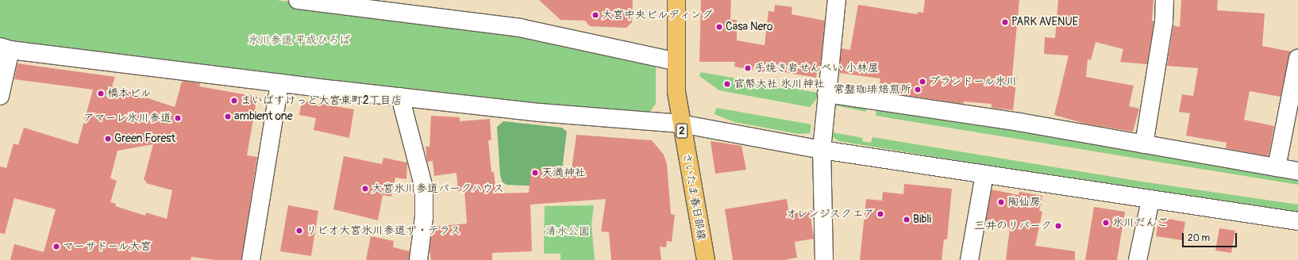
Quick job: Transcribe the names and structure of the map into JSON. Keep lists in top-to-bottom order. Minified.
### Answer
{"streets":{"main road":["2","さいたま春日部線"]},"parks":["氷川参道 平成ひろば","清水公園"],"places":["大宮中央ビルディング","PARK AVENUE","Casa Nero","手焼き岩せんべい 小林屋","プランドール氷川","官幣大社 氷川神社","常盤珈琲焙煎所","橋本ビル","まいばすけっと大宮東町2丁目店","ambient one","アマーレ氷川参道","Green Forest","天満神社","大宮氷川参道パークハウス","陶仙房","オレンジスクエア","Bibli","氷川だんご","三井のリパーク","リビオ大宮氷川参道ザ・テラス","マーサドール大宮"],"scale_bar":"20 m"}
